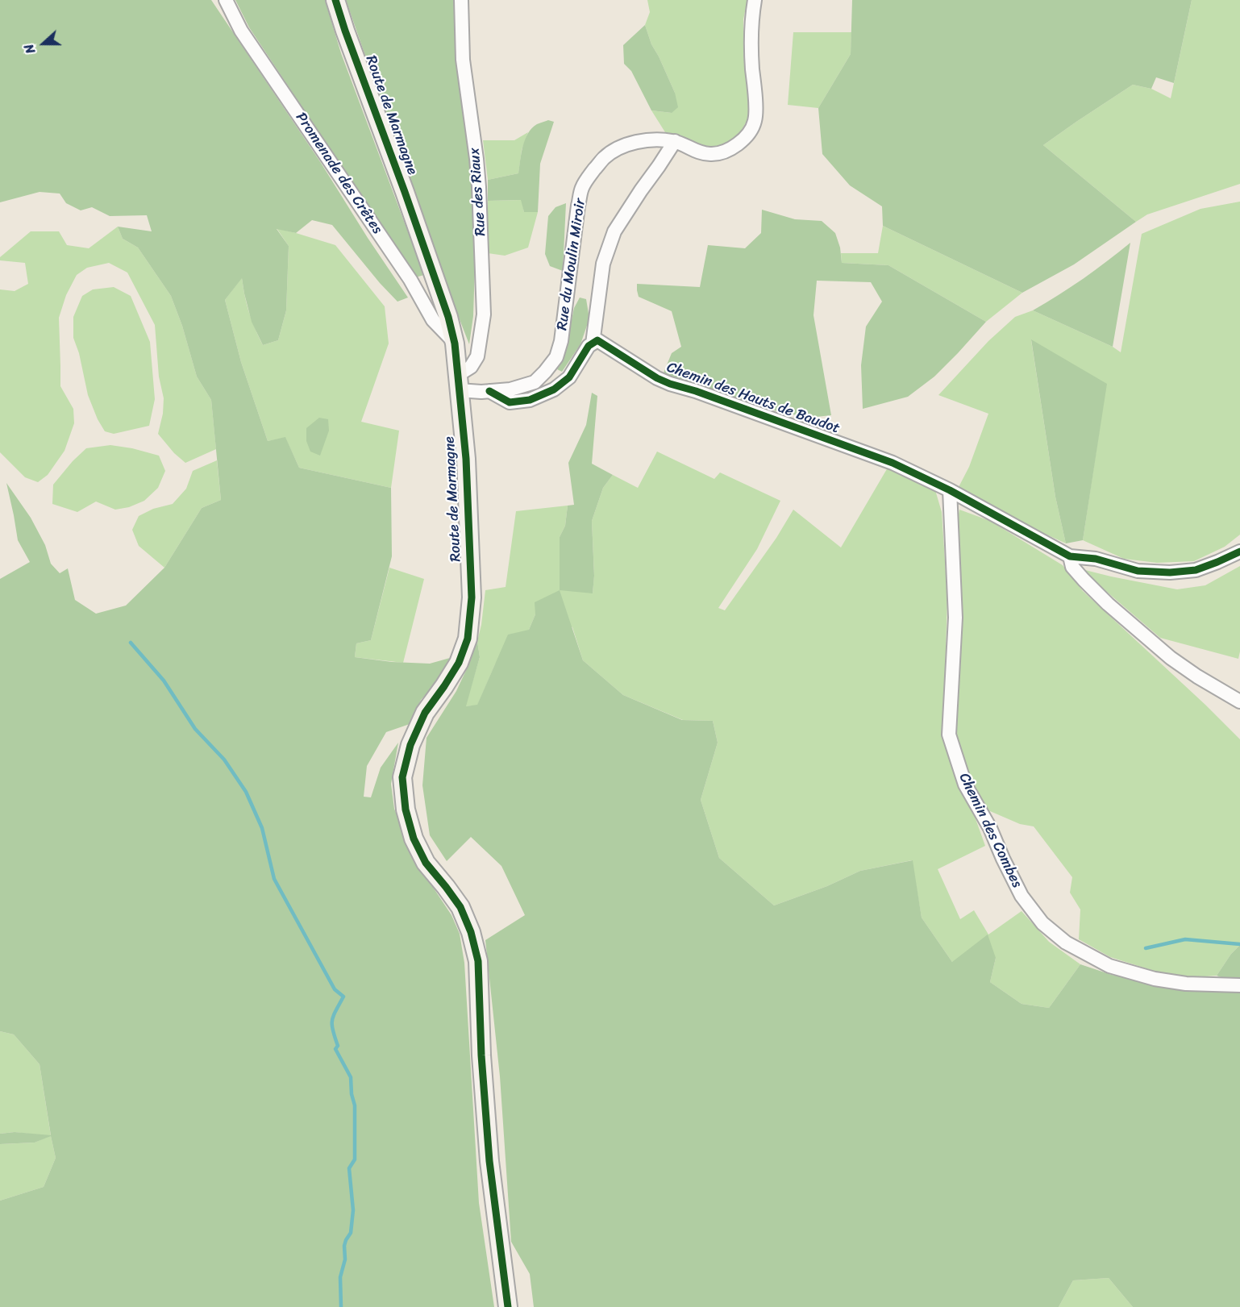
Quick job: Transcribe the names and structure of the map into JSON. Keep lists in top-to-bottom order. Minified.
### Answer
{"streets":{"street":["Route de Marmagne","Promenade des Crêtes","Rue des Riaux","Rue du Moulin Miroir","Chemin des Hauts de Baudot","Chemin des Combes"]},"crossings":[["Route de Marmagne","Promenade des Crêtes"],["Route de Marmagne","Rue des Riaux"],["Route de Marmagne","Rue du Moulin Miroir"],["Rue des Riaux","Rue du Moulin Miroir"],["Chemin des Hauts de Baudot","Chemin des Combes"]],"north":"left"}
